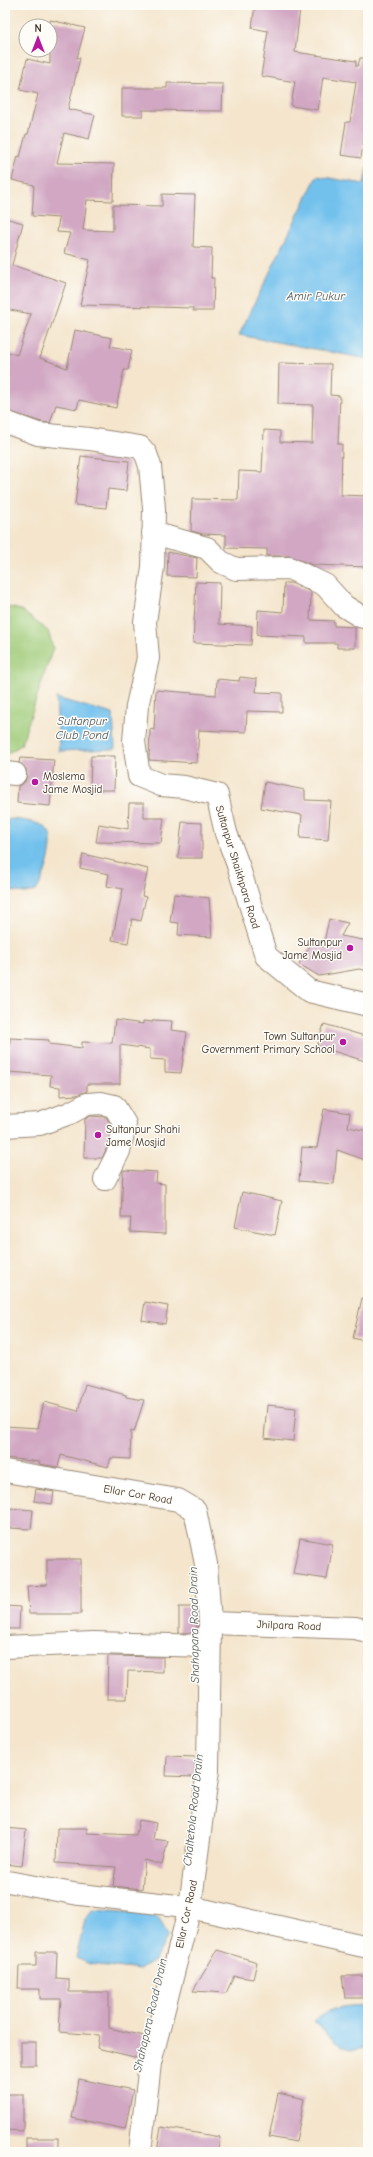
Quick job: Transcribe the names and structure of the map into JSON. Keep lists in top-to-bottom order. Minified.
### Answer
{"streets":{"street":["Sultanpur Shaikhpara Road","Ellar Cor Road","Jhilpara Road"]},"crossings":[["Ellar Cor Road","Jhilpara Road"]],"water":["Amir Pukur","Sultanpur Club Pond","Shahapara Road Drain","Chaltetola Road Drain"],"places":["Moslema Jame Mosjid","Sultanpur Jame Mosjid","Town Sultanpur Government Primary School","Sultanpur Shahi Jame Mosjid"],"north":"top"}
